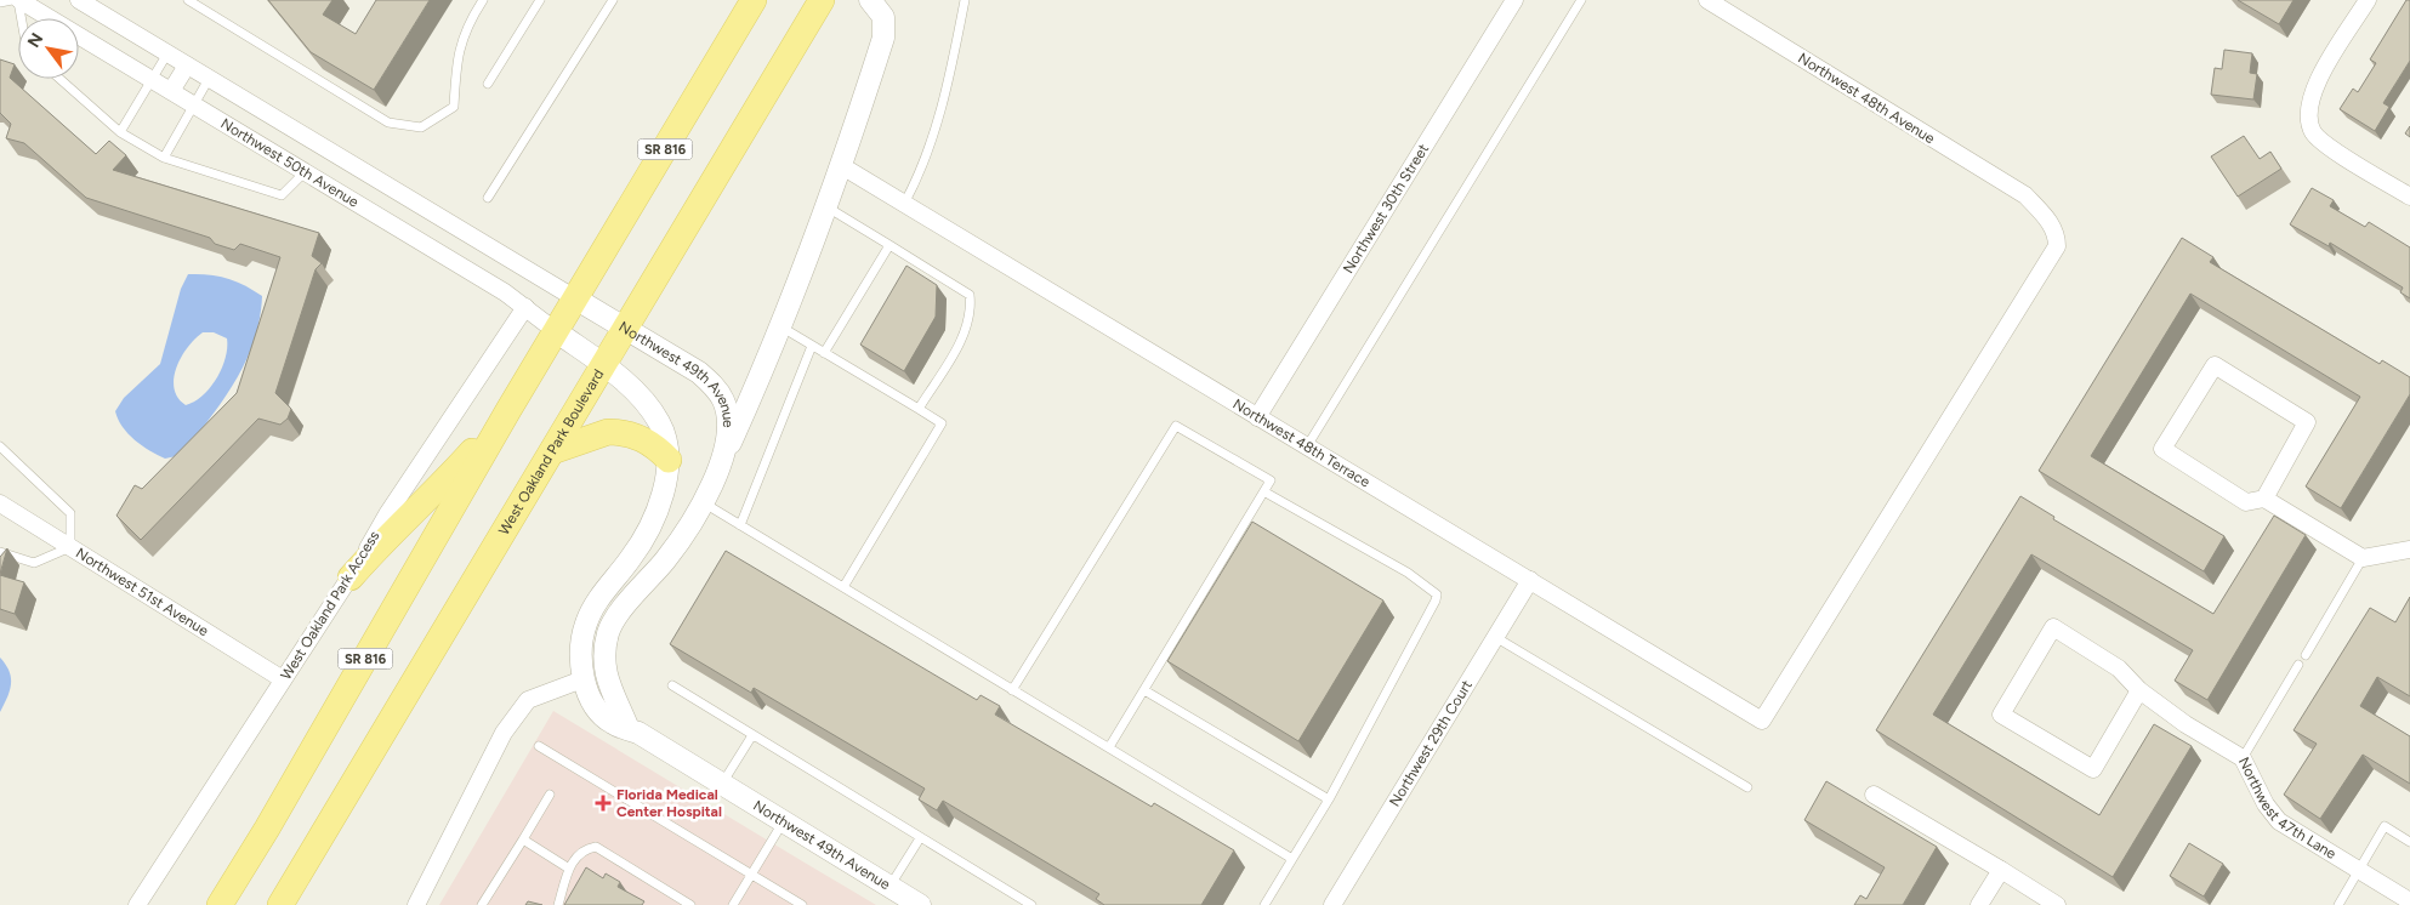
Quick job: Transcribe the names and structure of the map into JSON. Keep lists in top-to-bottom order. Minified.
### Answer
{"streets":{"main road":["SR 816","West Oakland Park Boulevard"],"street":["Northwest 48th Avenue","Northwest 50th Avenue","Northwest 30th Street","Northwest 49th Avenue","Northwest 48th Terrace","Northwest 51st Avenue","West Oakland Park Access","Northwest 29th Court","Northwest 47th Lane"]},"crossings":[["Northwest 48th Avenue","Northwest 48th Terrace"],["SR 816","Northwest 50th Avenue"],["SR 816","Northwest 49th Avenue"],["Northwest 50th Avenue","Northwest 49th Avenue"],["Northwest 50th Avenue","West Oakland Park Access"],["Northwest 30th Street","Northwest 48th Terrace"],["Northwest 49th Avenue","West Oakland Park Boulevard"],["Northwest 48th Terrace","Northwest 29th Court"],["Northwest 51st Avenue","West Oakland Park Access"]],"places":{"health":["Florida Medical Center Hospital"]},"north":"top left"}
